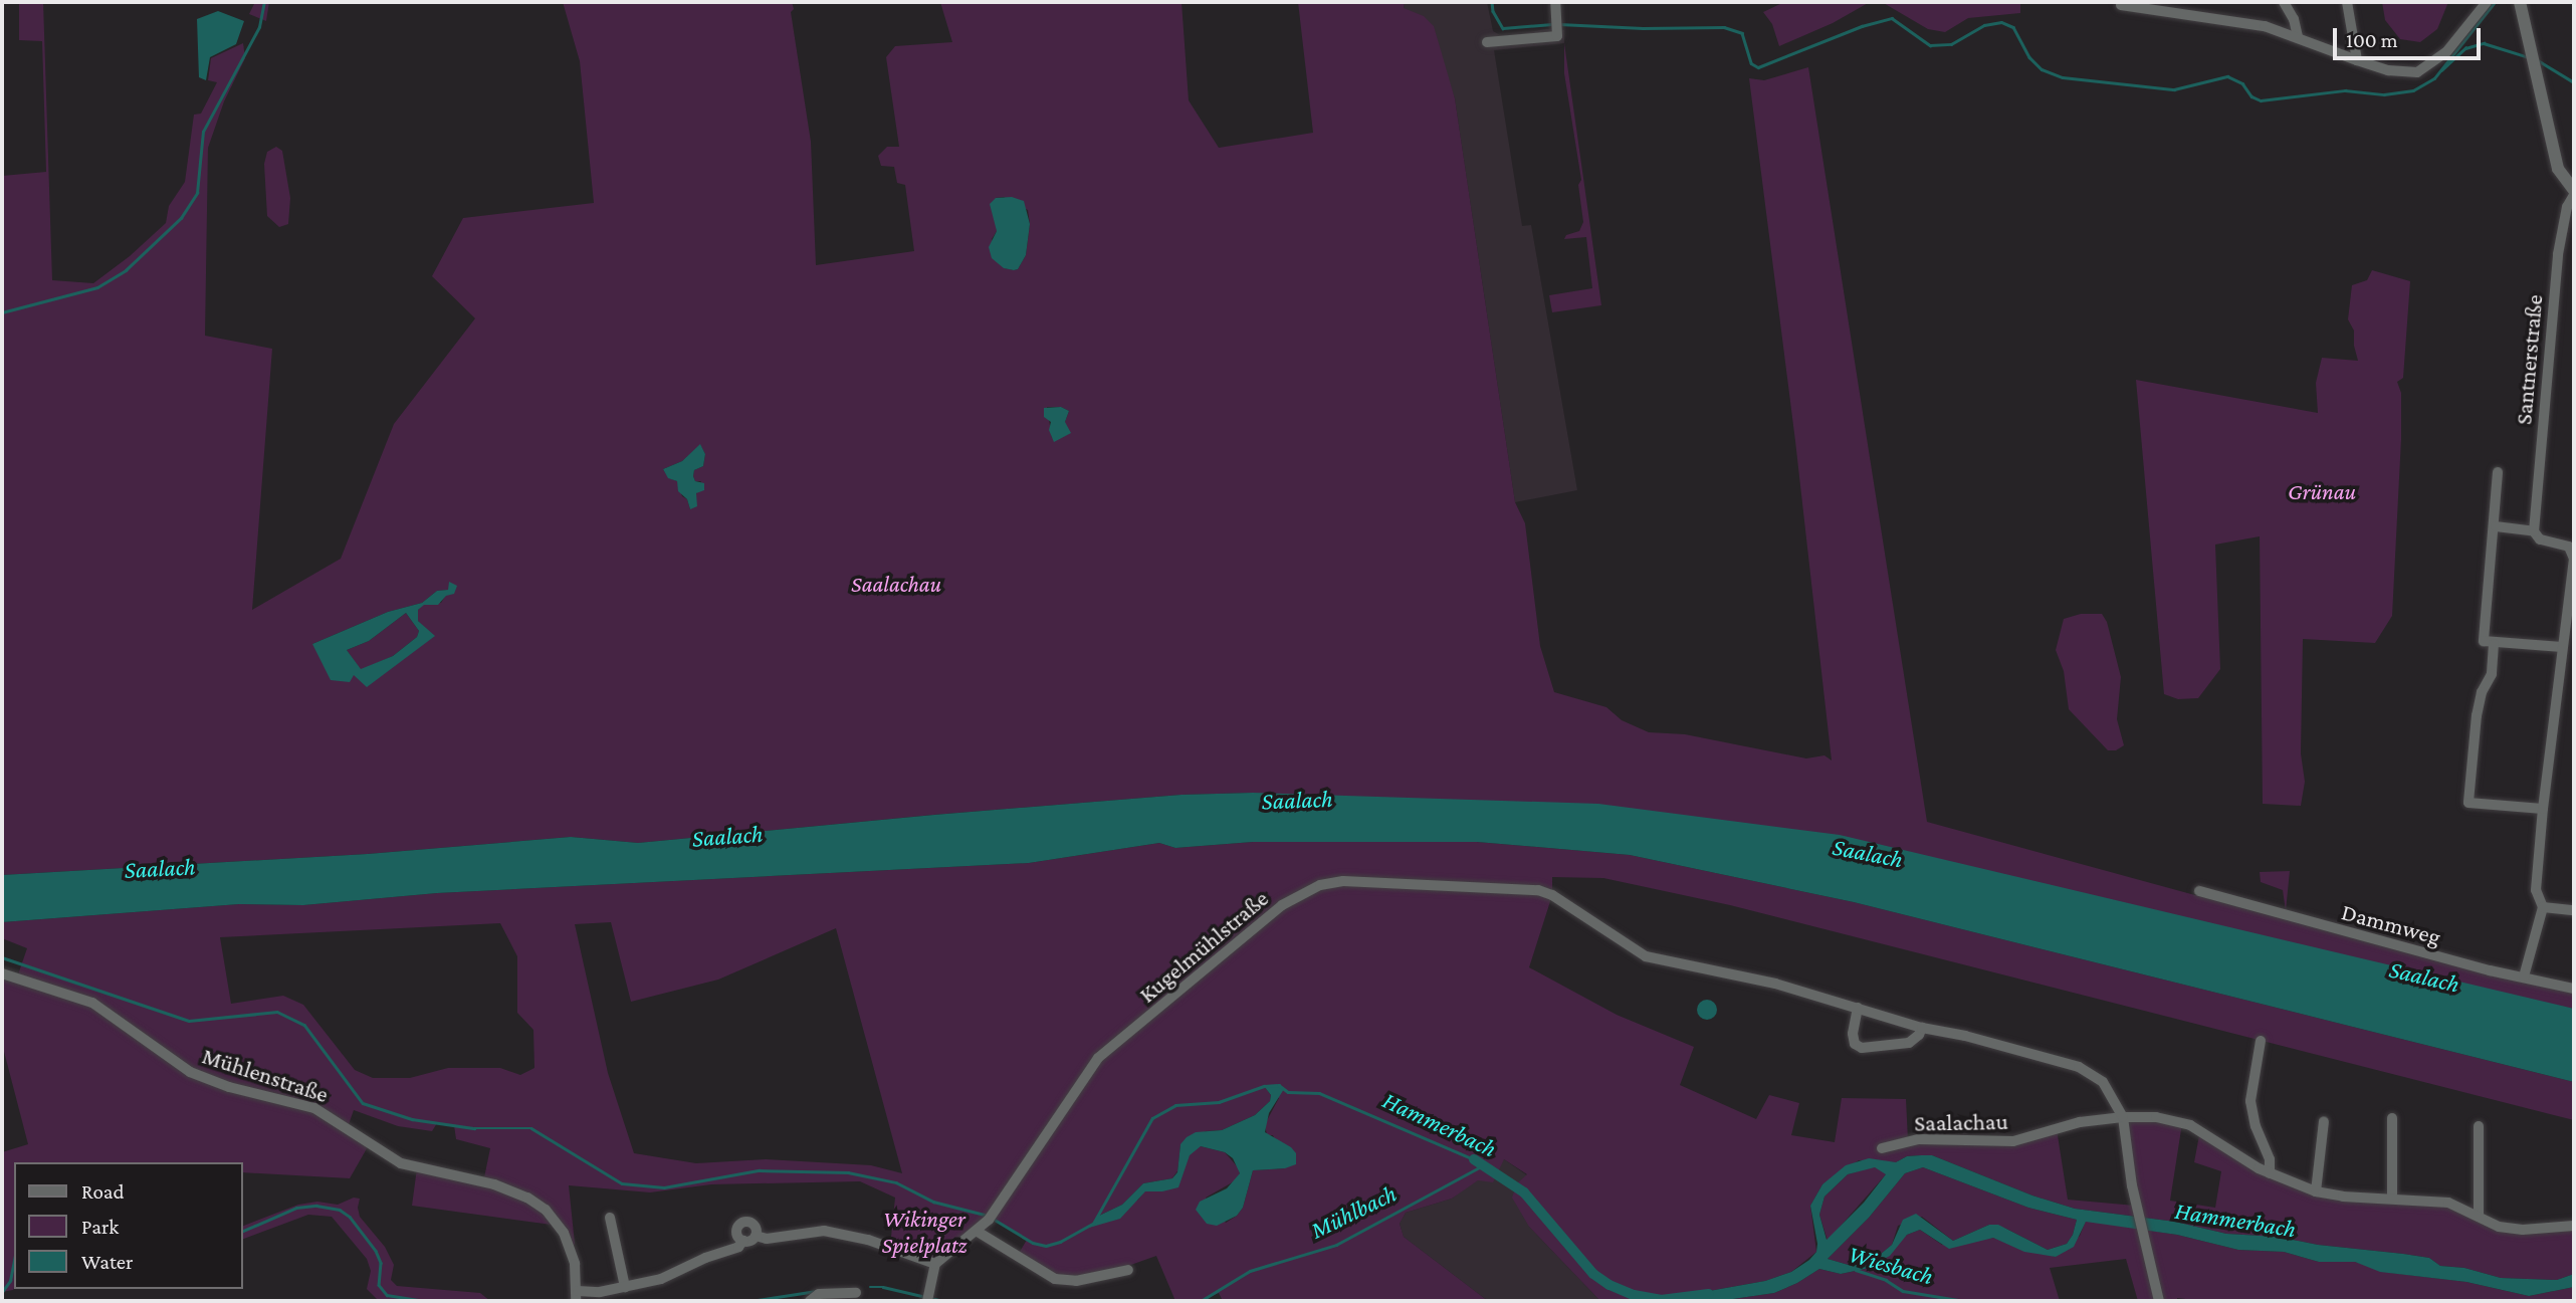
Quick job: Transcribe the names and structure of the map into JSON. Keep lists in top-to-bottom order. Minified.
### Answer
{"streets":{"street":["Santnerstraße","Dammweg","Kugelmühlstraße","Mühlenstraße","Saalachau"]},"water":["Saalach","Hammerbach","Mühlbach","Wiesbach"],"parks":["Grünau","Saalachau","Wikinger Spielplatz"],"legend":["Road","Park","Water"],"scale_bar":"100 m"}
